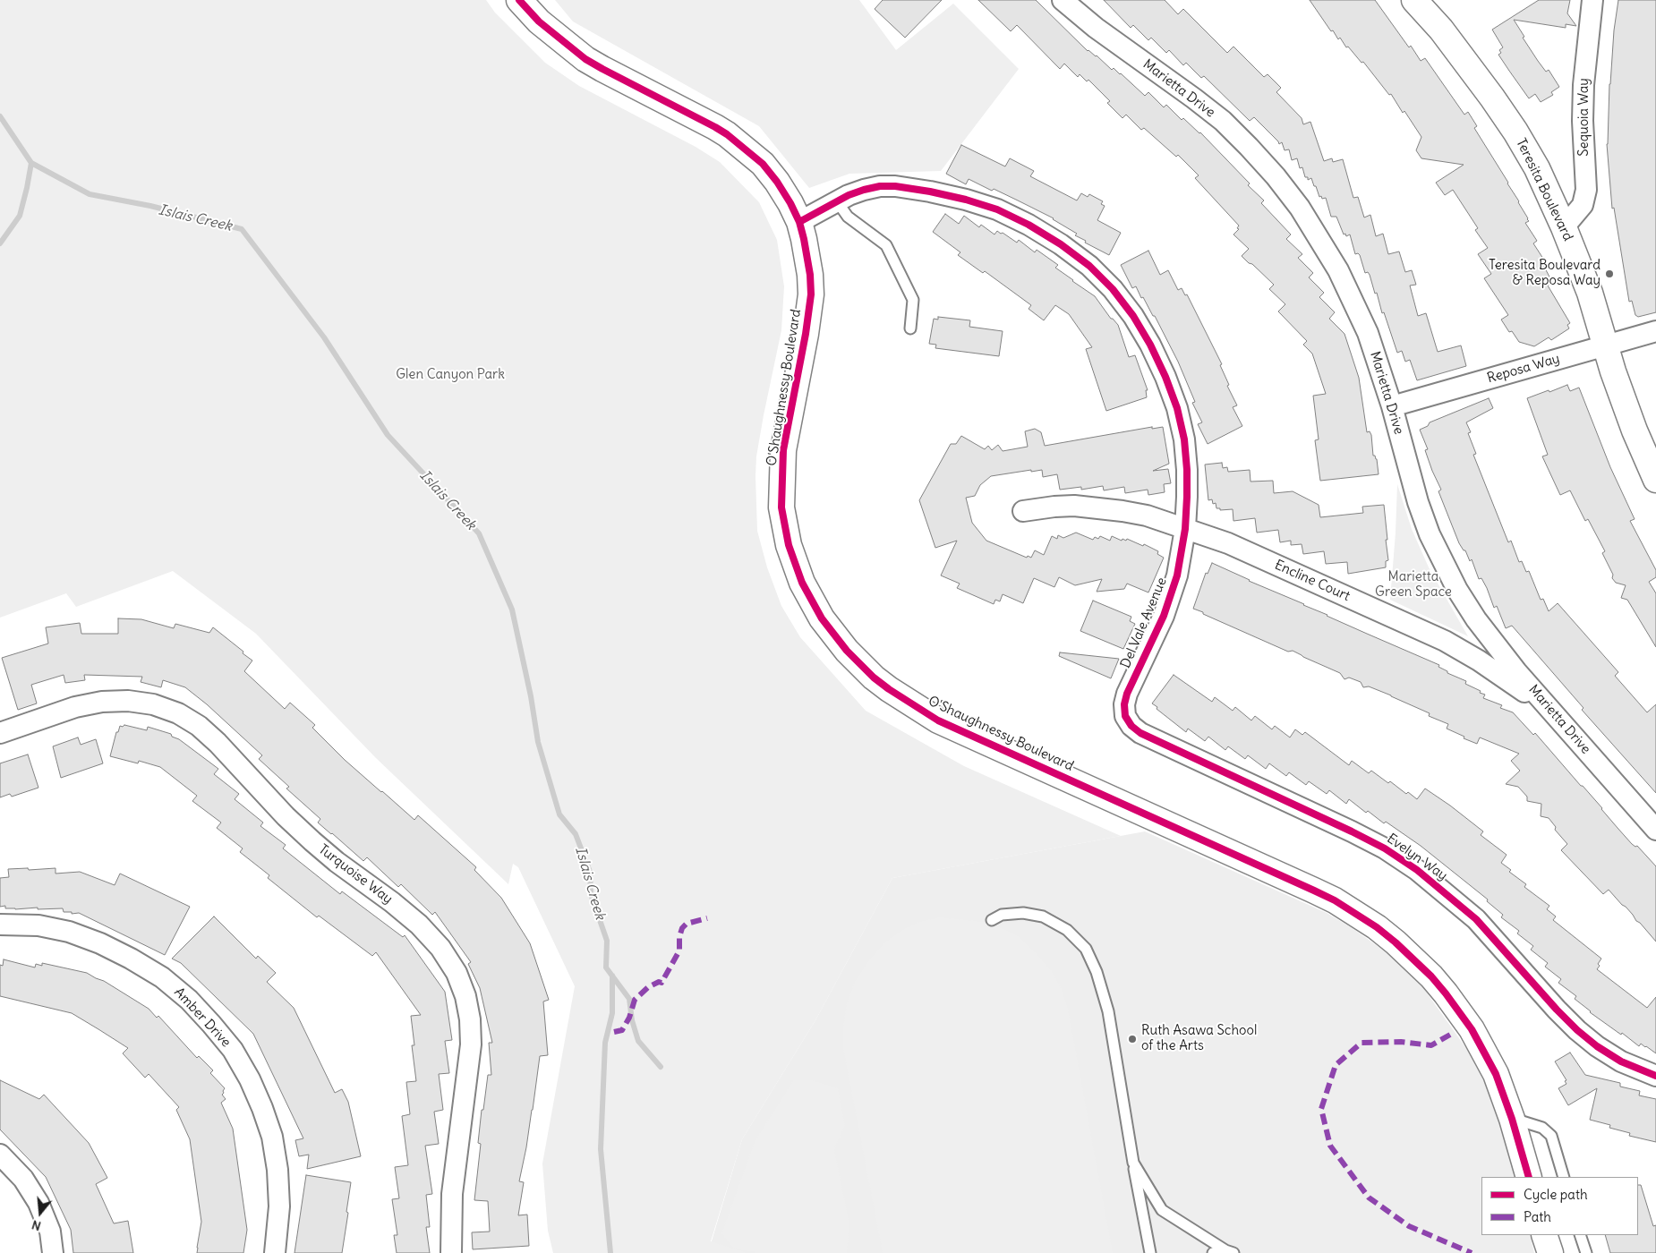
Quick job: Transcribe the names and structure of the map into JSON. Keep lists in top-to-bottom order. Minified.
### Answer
{"streets":{"main road":["Teresita Boulevard","O'Shaughnessy Boulevard"],"street":["Marietta Drive","Sequoia Way","Reposa Way","Encline Court","Del Vale Avenue","Evelyn Way","Turquoise Way","Amber Drive"]},"crossings":[["Marietta Drive","Reposa Way"],["Marietta Drive","Encline Court"],["Sequoia Way","Teresita Boulevard"],["Teresita Boulevard","Reposa Way"],["O'Shaughnessy Boulevard","Del Vale Avenue"],["Encline Court","Del Vale Avenue"],["Del Vale Avenue","Evelyn Way"]],"water":["Islais Creek"],"parks":["Glen Canyon Park","Marietta Green Space"],"places":["Teresita Boulevard & Reposa Way","Ruth Asawa School of the Arts"],"legend":["Cycle path","Path"],"north":"bottom"}
